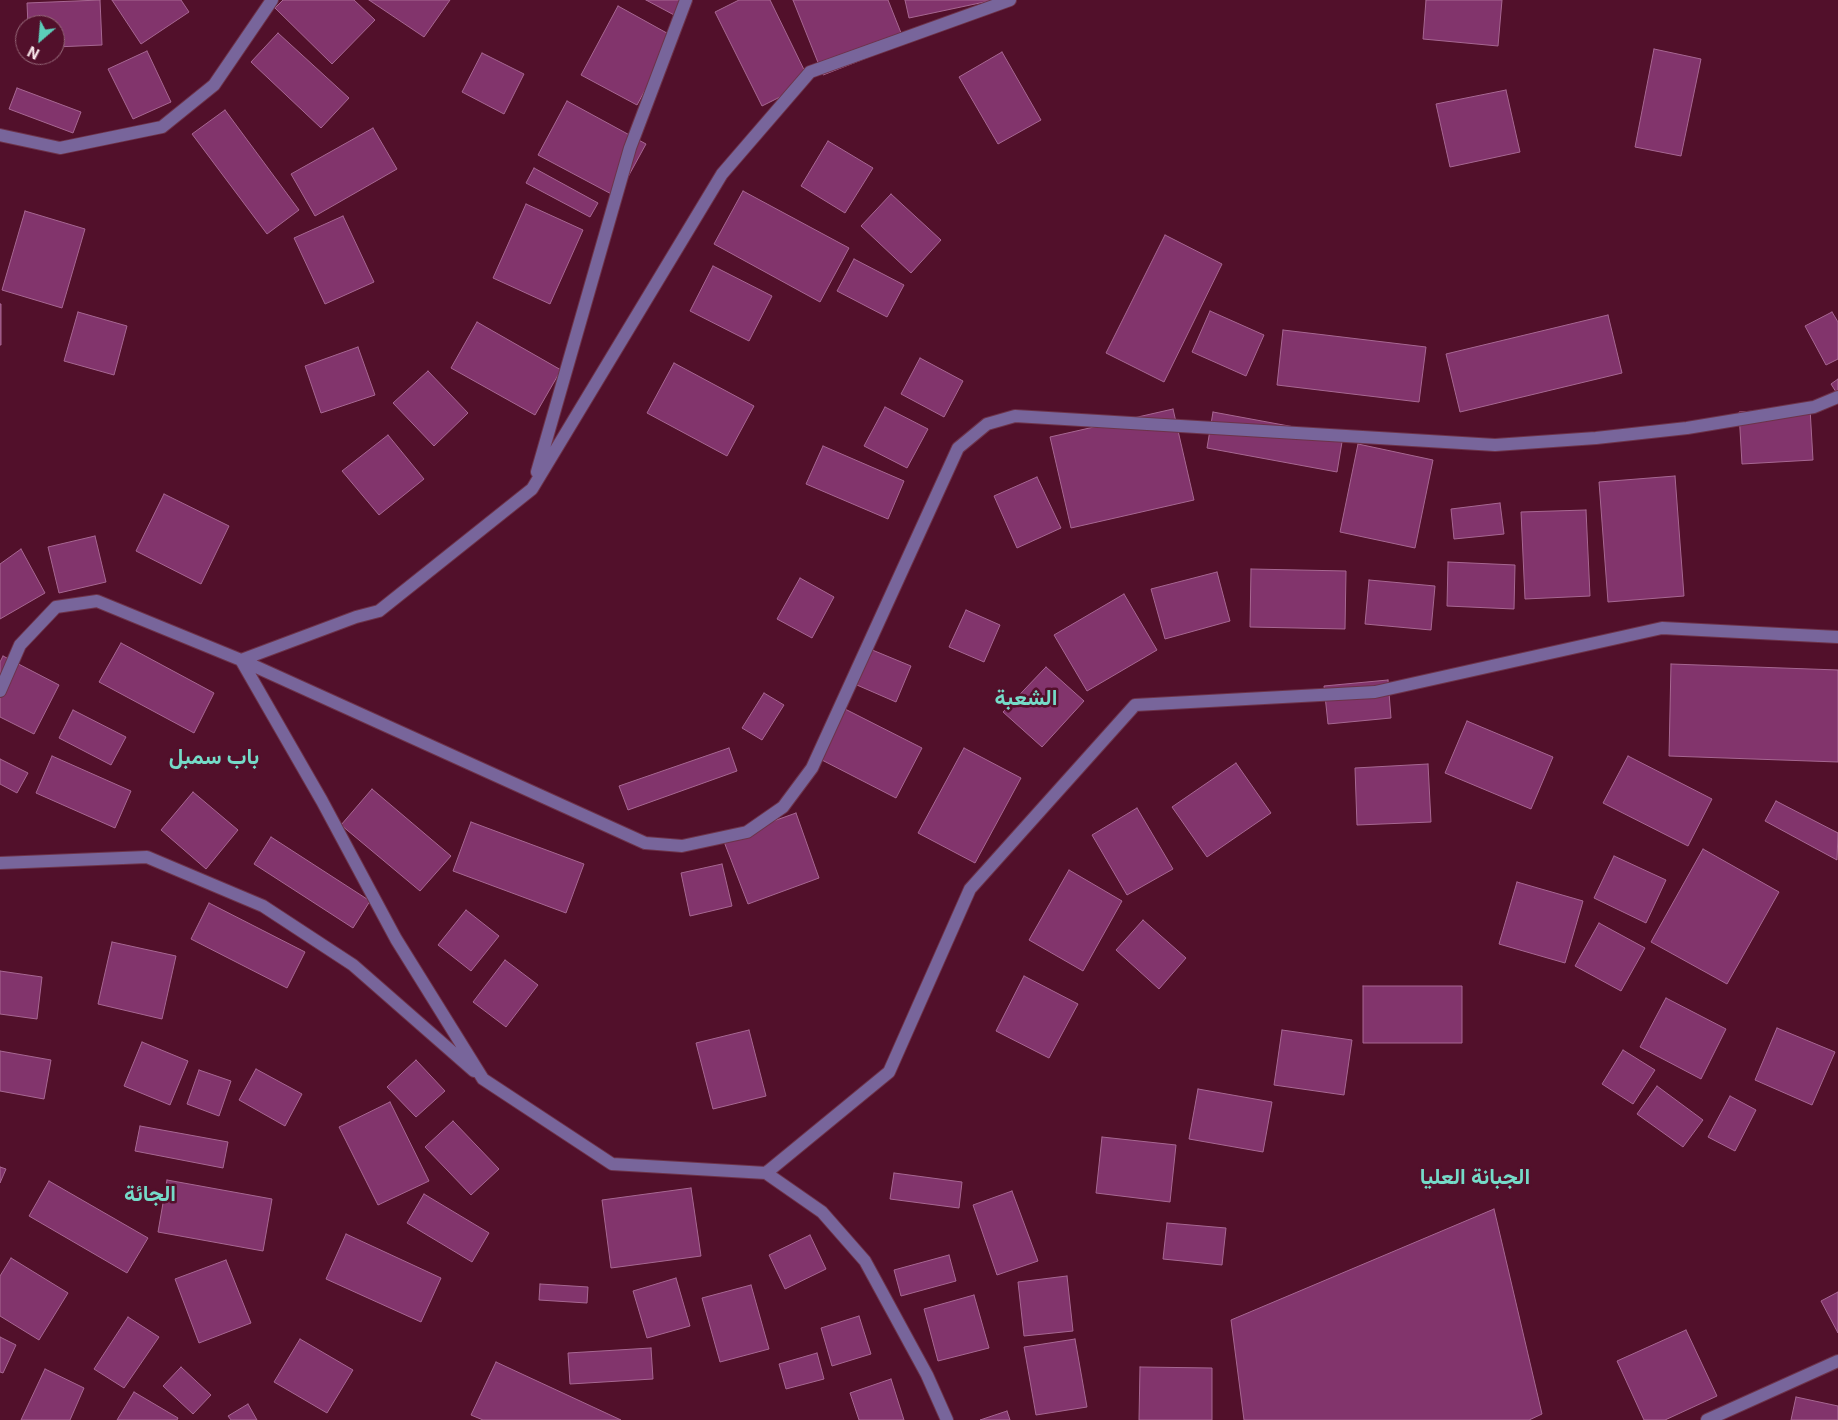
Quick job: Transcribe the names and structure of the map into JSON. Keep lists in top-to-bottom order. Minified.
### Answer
{"districts":["الشعبة","باب سمبل","الجبانة العليا","الجائة"],"north":"bottom left"}
